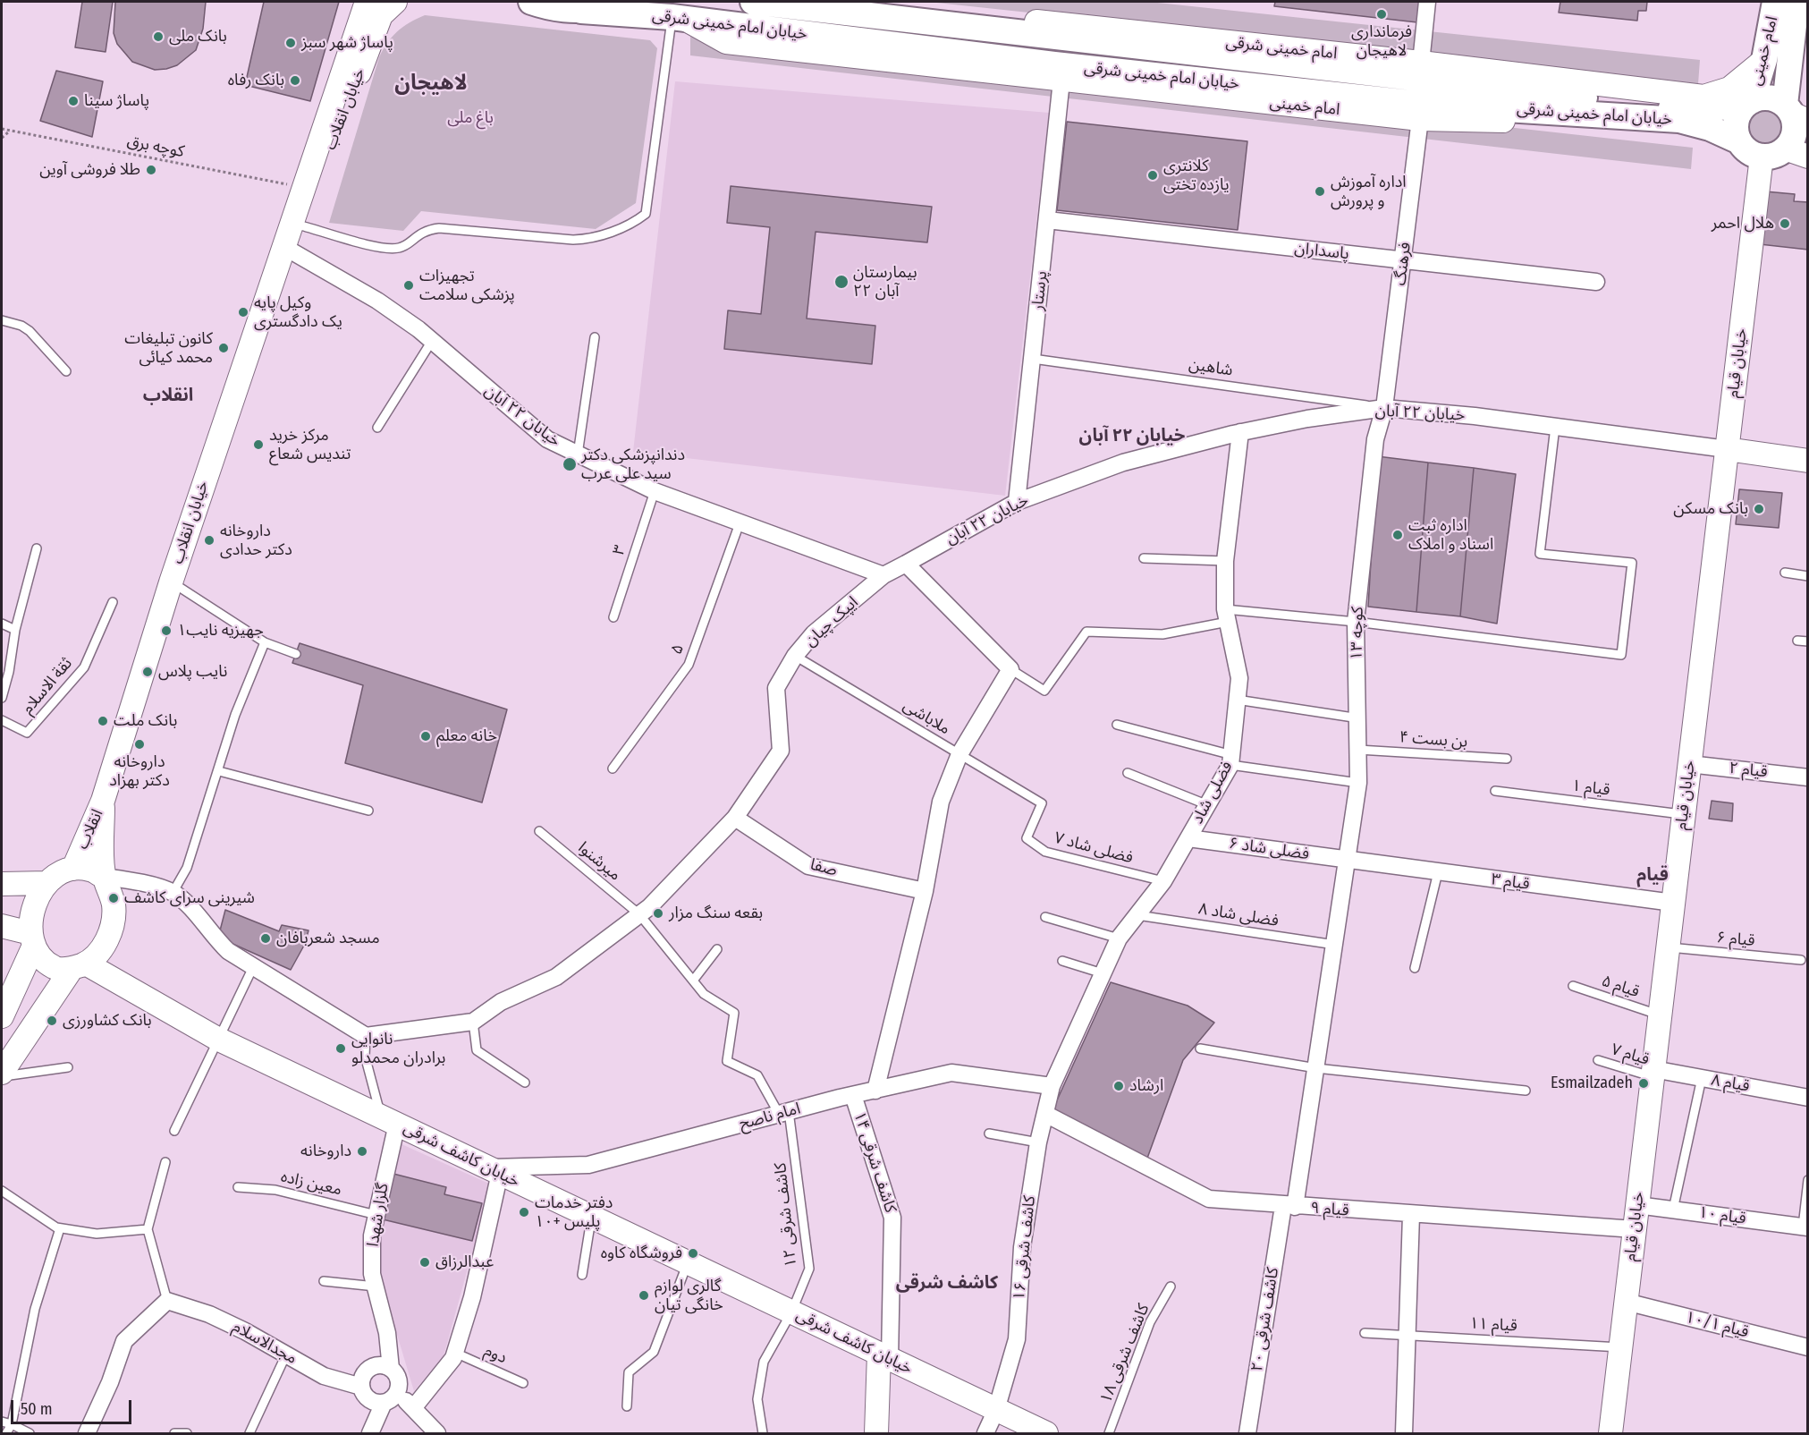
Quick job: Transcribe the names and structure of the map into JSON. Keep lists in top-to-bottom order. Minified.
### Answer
{"streets":{"main road":["خیابان امام خمینی شرقی","امام خمینی شرقی","امام خمینی","خیابان انقلاب","خیابان قیام","خیابان ۲۲ آبان","انقلاب","خیابان کاشف شرقی"],"street":["پاسداران","فرهنگ","پرستار","ایپک چیان","کوچه ۱۳","قیام ۲","فضلی شاد","فضلی شاد ۶","صفا","قیام ۳","قیام ۸","امام ناصح","کاشف شرقی ۱۴","قیام ۹","گلزار شهدا","قیام ۱۰","کاشف شرقی ۱۶","کاشف شرقی ۲۰","قیام ۱۰/۱","مجدالاسلام"],"lane":["شاهین","۳","۵","ثقة‌ الاسلام","ملاباشی","بن بست ۴","قیام ۱","فضلی شاد ۷","میرشنوا","فضلی شاد ۸","قیام ۶","قیام ۵","قیام ۷","معین زاده","کاشف شرقی ۱۲","قیام ۱۱","کاشف شرقی ۱۸","دوم"],"path":["کوچه برق"]},"crossings":[["خیابان امام خمینی شرقی","امام خمینی"],["خیابان امام خمینی شرقی","خیابان قیام"],["امام خمینی شرقی","امام خمینی"],["امام خمینی","فرهنگ"],["امام خمینی","پرستار"],["امام خمینی","خیابان قیام"],["خیابان انقلاب","کوچه برق"],["خیابان انقلاب","خیابان ۲۲ آبان"],["خیابان انقلاب","انقلاب"],["پاسداران","فرهنگ"],["پاسداران","پرستار"],["فرهنگ","شاهین"],["فرهنگ","خیابان ۲۲ آبان"],["فرهنگ","کوچه ۱۳"],["پرستار","شاهین"],["پرستار","خیابان ۲۲ آبان"],["خیابان قیام","خیابان ۲۲ آبان"],["خیابان قیام","قیام ۲"],["خیابان قیام","قیام ۱"],["خیابان قیام","قیام ۳"],["خیابان قیام","قیام ۶"],["خیابان قیام","قیام ۵"],["خیابان قیام","قیام ۷"],["خیابان قیام","قیام ۸"],["خیابان قیام","قیام ۹"],["خیابان قیام","قیام ۱۰"],["خیابان قیام","قیام ۱۱"],["خیابان قیام","قیام ۱۰/۱"],["شاهین","خیابان ۲۲ آبان"],["شاهین","کوچه ۱۳"],["خیابان ۲۲ آبان","۳"],["خیابان ۲۲ آبان","ایپک چیان"],["خیابان ۲۲ آبان","کوچه ۱۳"],["خیابان ۲۲ آبان","۵"],["خیابان ۲۲ آبان","فضلی شاد"],["ایپک چیان","ملاباشی"],["ایپک چیان","میرشنوا"],["ایپک چیان","صفا"],["کوچه ۱۳","بن بست ۴"],["کوچه ۱۳","فضلی شاد ۶"],["کوچه ۱۳","قیام ۳"],["کوچه ۱۳","فضلی شاد ۸"],["کوچه ۱۳","کاشف شرقی ۲۰"],["ملاباشی","فضلی شاد ۷"],["فضلی شاد","فضلی شاد ۷"],["فضلی شاد","فضلی شاد ۶"],["فضلی شاد","فضلی شاد ۸"],["فضلی شاد","امام ناصح"],["فضلی شاد","کاشف شرقی ۱۶"],["انقلاب","خیابان کاشف شرقی"],["فضلی شاد ۶","قیام ۳"],["میرشنوا","امام ناصح"],["میرشنوا","کاشف شرقی ۱۲"],["قیام ۷","قیام ۸"],["امام ناصح","خیابان کاشف شرقی"],["امام ناصح","کاشف شرقی ۱۴"],["امام ناصح","کاشف شرقی ۱۲"],["امام ناصح","کاشف شرقی ۱۶"],["خیابان کاشف شرقی","کاشف شرقی ۱۴"],["خیابان کاشف شرقی","گلزار شهدا"],["خیابان کاشف شرقی","کاشف شرقی ۱۲"],["خیابان کاشف شرقی","کاشف شرقی ۱۶"],["معین زاده","گلزار شهدا"],["قیام ۹","کاشف شرقی ۱۶"],["قیام ۹","کاشف شرقی ۲۰"],["گلزار شهدا","مجدالاسلام"]],"districts":["لاهیجان","انقلاب","خیابان ۲۲ آبان","قیام","کاشف شرقی"],"parks":["باغ ملی"],"places":["فرمانداری لاهیجان","بانک ملی","پاساژ شهر سبز","بانک رفاه","پاساژ سینا","طلا فروشی آوین","کلانتری یازده تختی","اداره آموزش و پرورش","هلال احمر","بیمارستان ۲۲ آبان","تجهیزات پزشکی سلامت","وکیل پایه یک دادگستری","کانون تبلیغات محمد کیائی","مرکز خرید تندیس شعاع","دندانپزشکی دکتر سید علی عرب","بانک مسکن","اداره ثبت اسناد و املاک","داروخانه دکتر حدادی","جهیزیه نایب۱","نایب پلاس","بانک ملت","خانه معلم","داروخانه دکتر بهزاد","شیرینی سرای کاشف","بقعه سنگ مزار","مسجد شعربافان","بانک کشاورزی","نانوایی برادران محمدلو","Esmailzadeh","ارشاد","داروخانه","دفتر خدمات پلیس +۱۰","فروشگاه کاوه","عبدالرزاق","گالری لوازم خانگی تیان"],"scale_bar":"50 m"}
